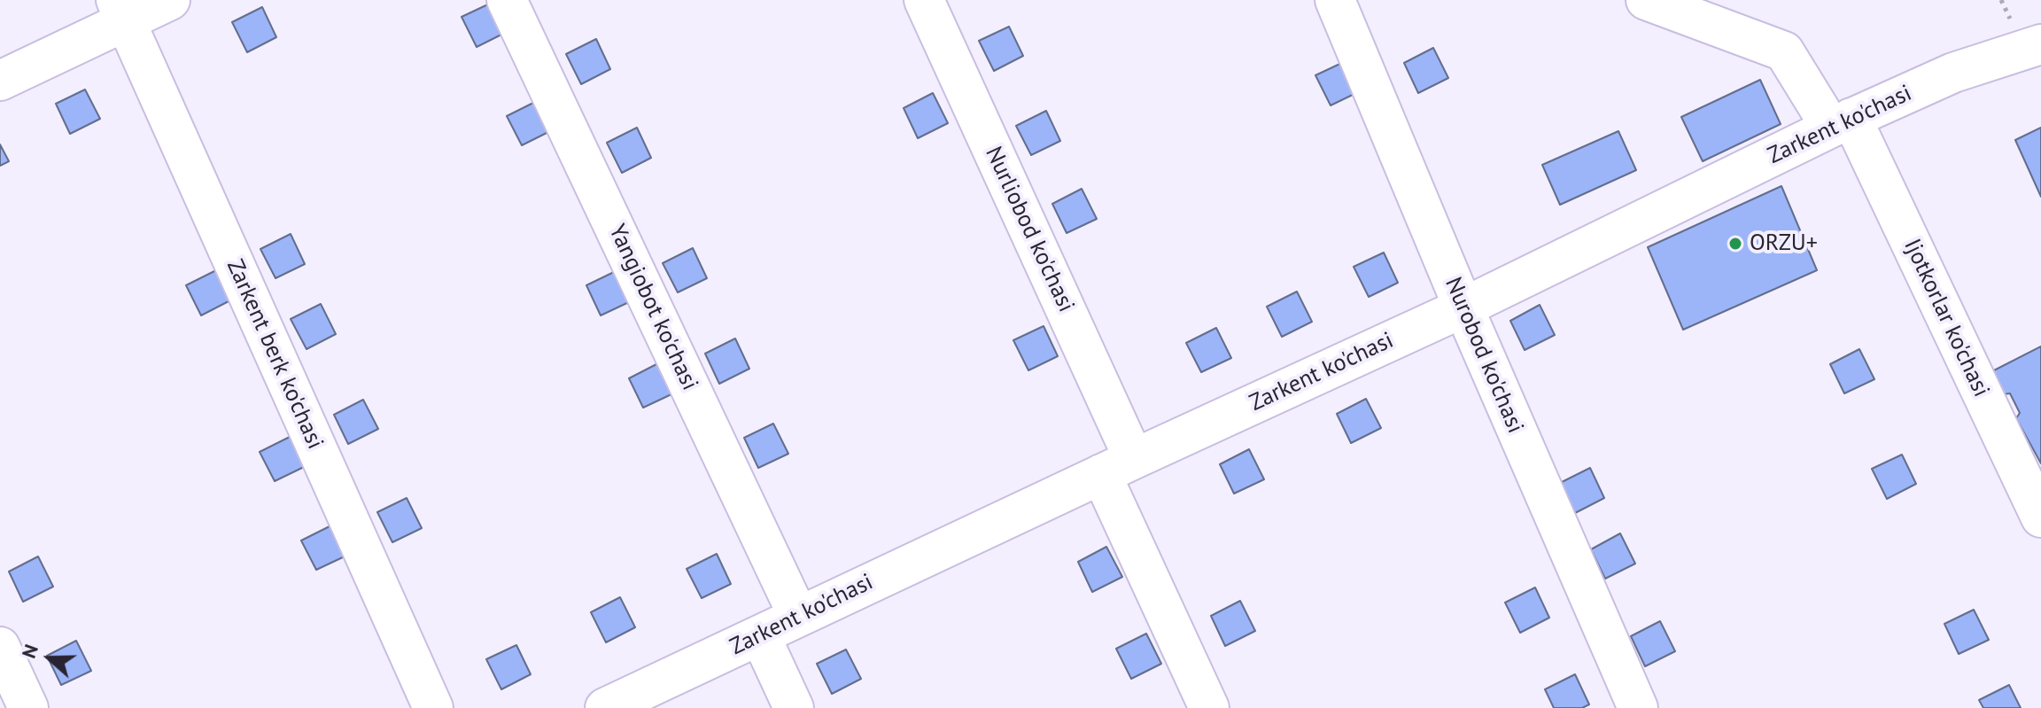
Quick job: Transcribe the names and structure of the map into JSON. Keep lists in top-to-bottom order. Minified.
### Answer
{"streets":{"street":["Zarkent ko'chasi","Nurliobod ko'chasi","Yangiobot ko'chasi","Ijotkorlar ko'chasi","Zarkent berk ko'chasi","Nurobod ko'chasi"]},"crossings":[["Zarkent ko'chasi","Nurliobod ko'chasi"],["Zarkent ko'chasi","Yangiobot ko'chasi"],["Zarkent ko'chasi","Ijotkorlar ko'chasi"],["Zarkent ko'chasi","Nurobod ko'chasi"]],"places":["ORZU+"],"north":"left"}
